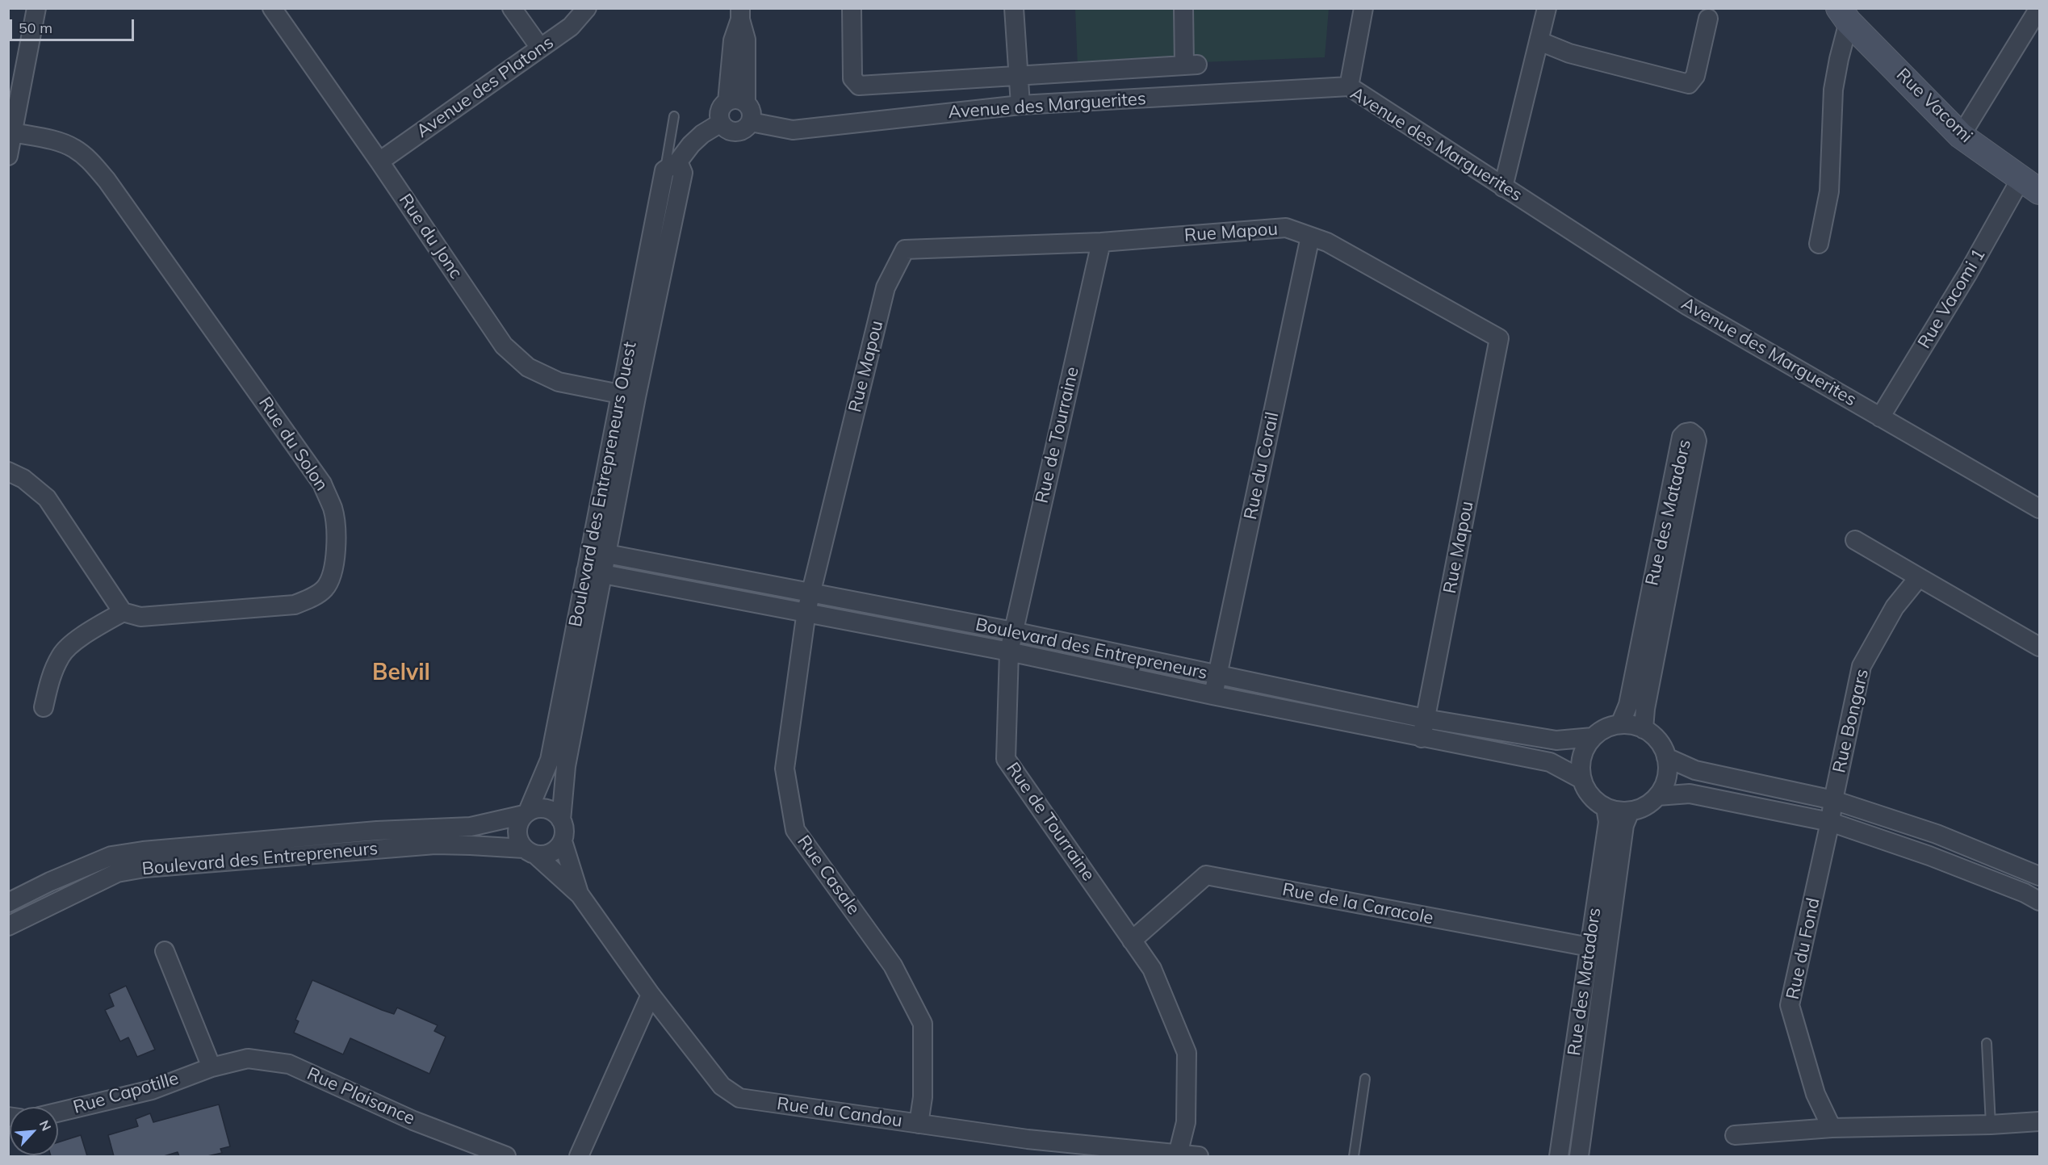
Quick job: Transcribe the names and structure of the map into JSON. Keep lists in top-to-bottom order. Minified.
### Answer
{"streets":{"street":["Avenue des Platons","Avenue des Marguerites","Rue Vacomi","Rue Mapou","Rue du Jonc","Rue Vacomi 1","Rue de Tourraine","Rue du Solon","Rue du Corail","Boulevard des Entrepreneurs Ouest","Rue des Matadors","Boulevard des Entrepreneurs","Rue Bongars","Rue Casale","Rue de la Caracole","Rue du Fond","Rue Capotille","Rue Plaisance","Rue du Candou"]},"crossings":[["Avenue des Platons","Rue du Jonc"],["Avenue des Marguerites","Rue Vacomi 1"],["Avenue des Marguerites","Boulevard des Entrepreneurs Ouest"],["Rue Vacomi","Rue Vacomi 1"],["Rue Mapou","Rue de Tourraine"],["Rue Mapou","Rue du Corail"],["Rue Mapou","Boulevard des Entrepreneurs"],["Rue Mapou","Rue Casale"],["Rue du Jonc","Boulevard des Entrepreneurs Ouest"],["Rue de Tourraine","Boulevard des Entrepreneurs"],["Rue de Tourraine","Rue de la Caracole"],["Rue de Tourraine","Rue du Candou"],["Rue du Corail","Boulevard des Entrepreneurs"],["Boulevard des Entrepreneurs Ouest","Boulevard des Entrepreneurs"],["Boulevard des Entrepreneurs Ouest","Rue du Candou"],["Rue des Matadors","Boulevard des Entrepreneurs"],["Rue des Matadors","Rue de la Caracole"],["Boulevard des Entrepreneurs","Rue Casale"],["Boulevard des Entrepreneurs","Rue du Candou"],["Rue Bongars","Rue du Fond"],["Rue Casale","Rue du Candou"],["Rue Capotille","Rue Plaisance"]],"districts":["Belvil"],"scale_bar":"50 m","north":"top right"}
